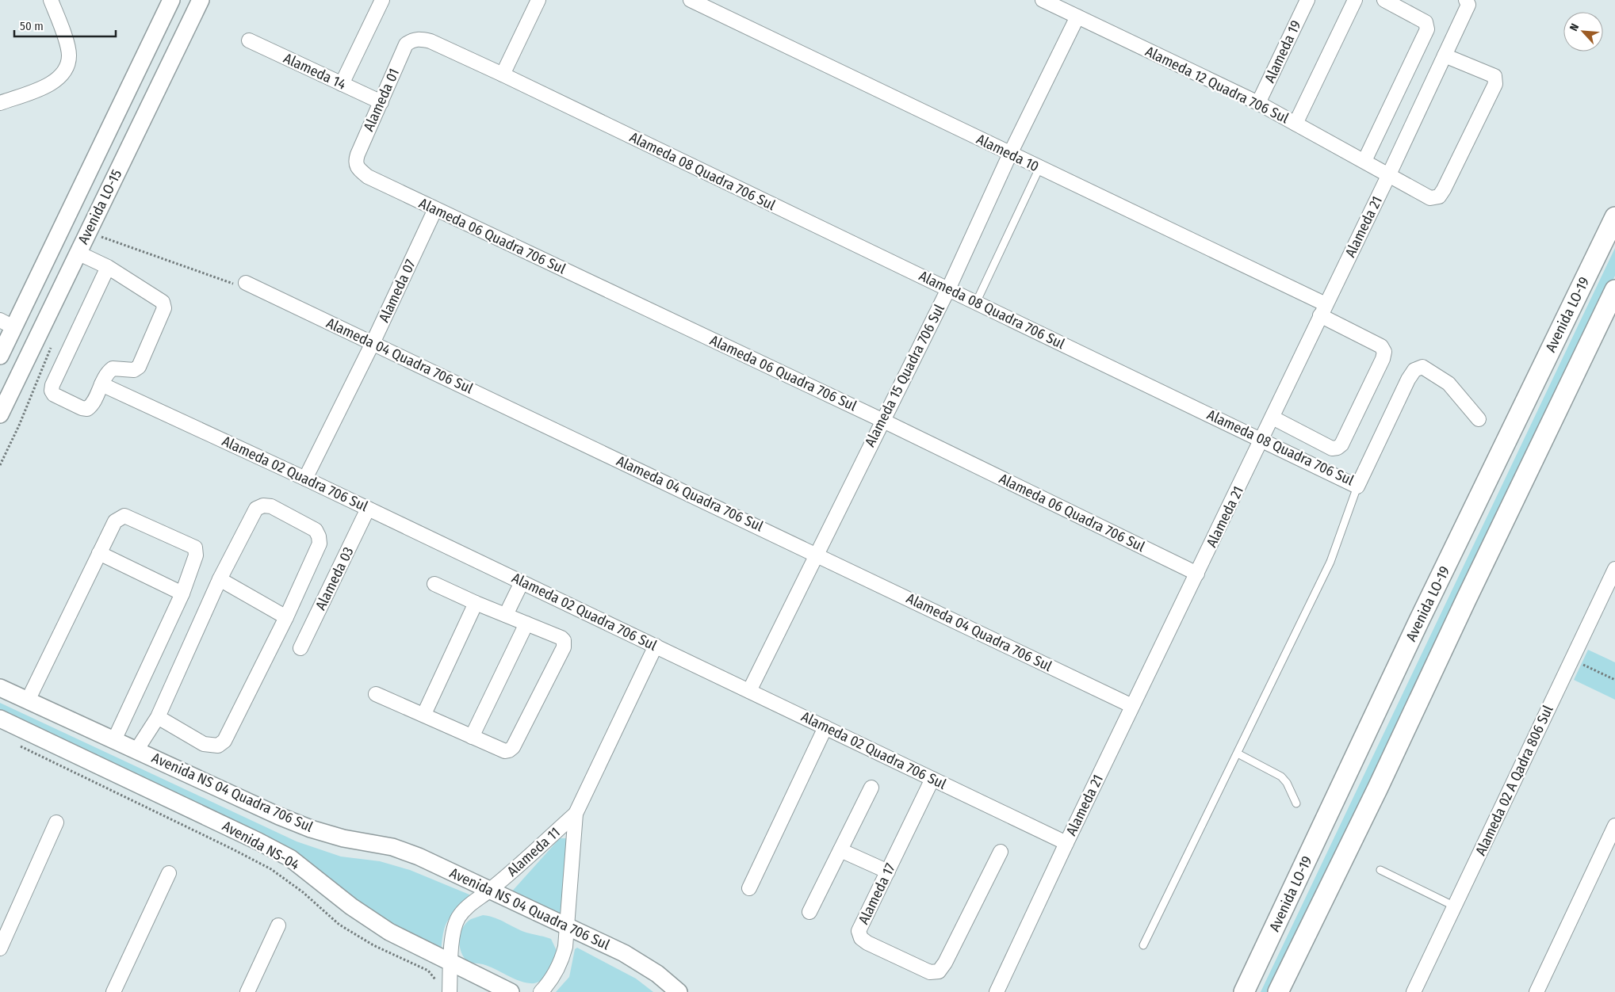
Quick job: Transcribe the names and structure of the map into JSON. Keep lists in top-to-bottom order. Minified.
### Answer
{"streets":{"main road":["Avenida LO-19"],"street":["Alameda 19","Alameda 14","Alameda 12 Quadra 706 Sul","Alameda 01","Alameda 10","Alameda 08 Quadra 706 Sul","Avenida LO-15","Alameda 21","Alameda 06 Quadra 706 Sul","Alameda 07","Alameda 04 Quadra 706 Sul","Alameda 15 Quadra 706 Sul","Alameda 02 Quadra 706 Sul","Alameda 03","Alameda 02 A Qadra 806 Sul","Avenida NS 04 Quadra 706 Sul","Avenida NS-04","Alameda 11","Alameda 17"]},"crossings":[["Alameda 19","Alameda 12 Quadra 706 Sul"],["Alameda 14","Alameda 01"],["Alameda 12 Quadra 706 Sul","Alameda 21"],["Alameda 12 Quadra 706 Sul","Alameda 15 Quadra 706 Sul"],["Alameda 01","Alameda 08 Quadra 706 Sul"],["Alameda 01","Alameda 06 Quadra 706 Sul"],["Alameda 10","Alameda 21"],["Alameda 10","Alameda 15 Quadra 706 Sul"],["Alameda 08 Quadra 706 Sul","Alameda 21"],["Alameda 08 Quadra 706 Sul","Alameda 15 Quadra 706 Sul"],["Alameda 21","Alameda 06 Quadra 706 Sul"],["Alameda 21","Alameda 04 Quadra 706 Sul"],["Alameda 21","Alameda 02 Quadra 706 Sul"],["Alameda 06 Quadra 706 Sul","Alameda 07"],["Alameda 06 Quadra 706 Sul","Alameda 15 Quadra 706 Sul"],["Alameda 07","Alameda 04 Quadra 706 Sul"],["Alameda 07","Alameda 02 Quadra 706 Sul"],["Alameda 04 Quadra 706 Sul","Alameda 15 Quadra 706 Sul"],["Alameda 15 Quadra 706 Sul","Alameda 02 Quadra 706 Sul"],["Alameda 02 Quadra 706 Sul","Alameda 03"],["Alameda 02 Quadra 706 Sul","Alameda 11"],["Alameda 02 Quadra 706 Sul","Alameda 17"],["Avenida NS 04 Quadra 706 Sul","Alameda 11"],["Avenida NS-04","Alameda 11"]],"scale_bar":"50 m","north":"top left"}
